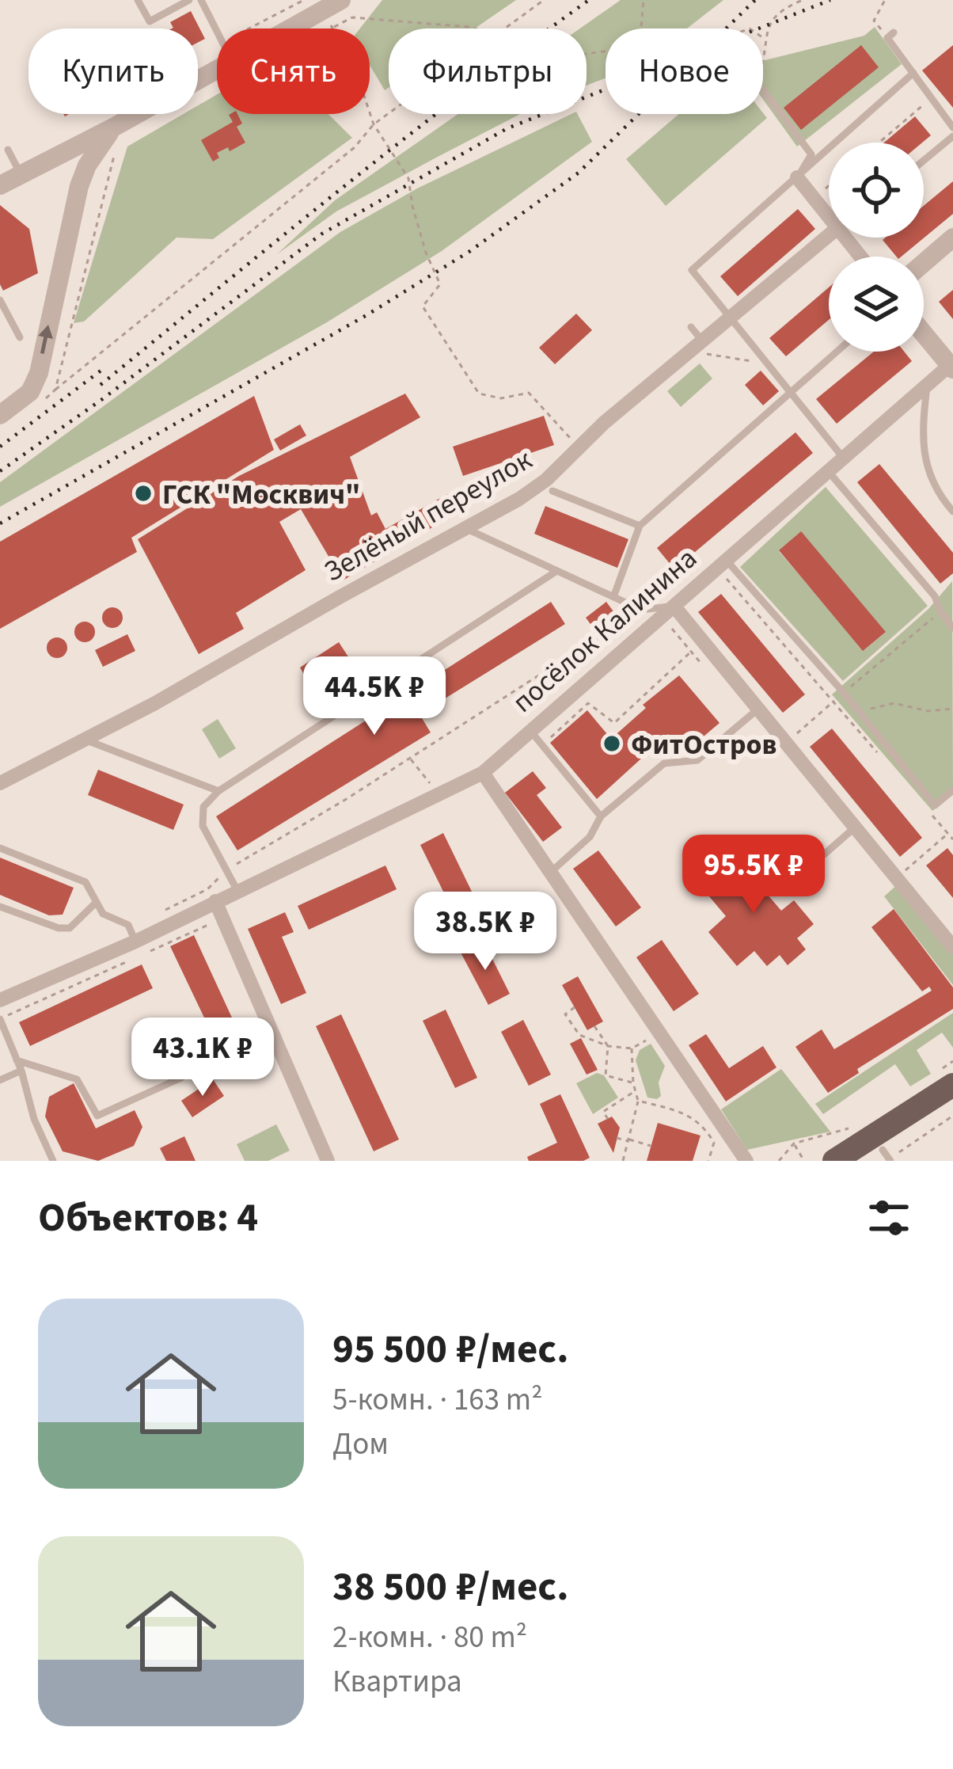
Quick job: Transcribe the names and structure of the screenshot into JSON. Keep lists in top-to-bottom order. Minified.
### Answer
{"streets":{"street":["Зелёный переулок","посёлок Калинина"]},"places":["ГСК \"Москвич\"","ФитОстров"],"page":{"chip":["Купить","Снять","Фильтры","Новое"],"price":["44.5K ₽","95.5K ₽","38.5K ₽","43.1K ₽"],"heading":"Объектов: 4","list":[{"name":"95 500 ₽/мес.","note":"5-комн. · 163 m² · Дом"},{"name":"38 500 ₽/мес.","note":"2-комн. · 80 m² · Квартира"}]}}
